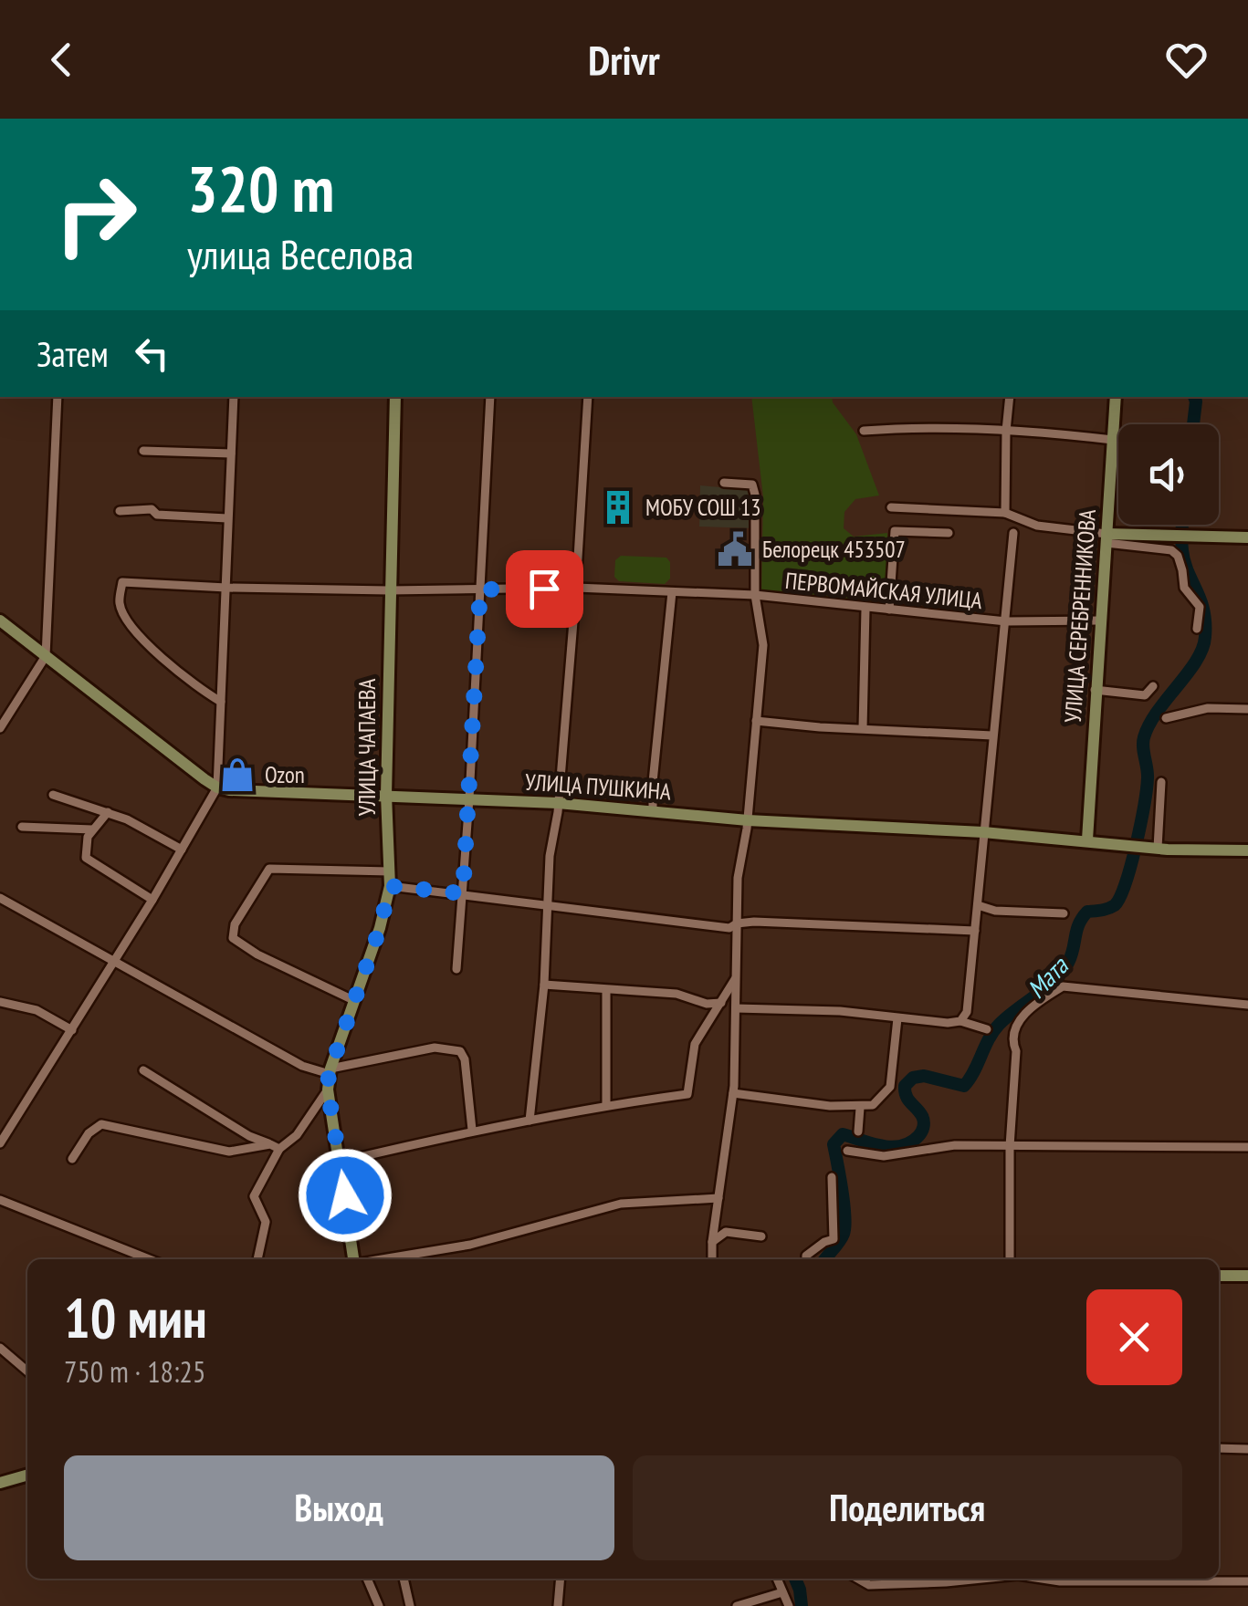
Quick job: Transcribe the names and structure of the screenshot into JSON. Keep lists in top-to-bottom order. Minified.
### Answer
{"streets":{"street":["ПЕРВОМАЙСКАЯ УЛИЦА","УЛИЦА СЕРЕБРЕННИКОВА","УЛИЦА ЧАПАЕВА","УЛИЦА ПУШКИНА"]},"crossings":[["ПЕРВОМАЙСКАЯ УЛИЦА","УЛИЦА СЕРЕБРЕННИКОВА"],["ПЕРВОМАЙСКАЯ УЛИЦА","УЛИЦА ЧАПАЕВА"],["УЛИЦА СЕРЕБРЕННИКОВА","УЛИЦА ПУШКИНА"],["УЛИЦА ЧАПАЕВА","УЛИЦА ПУШКИНА"]],"water":["Мата"],"places":{"building":["МОБУ СОШ 13"],"public building":["Белорецк 453507"],"shop":["Ozon"]},"page":{"header":"Drivr","turn":["320 m","улица Веселова"],"then":"Затем","heading":["10 мин","750 m · 18:25"],"buttons":["Выход","Поделиться"]}}
